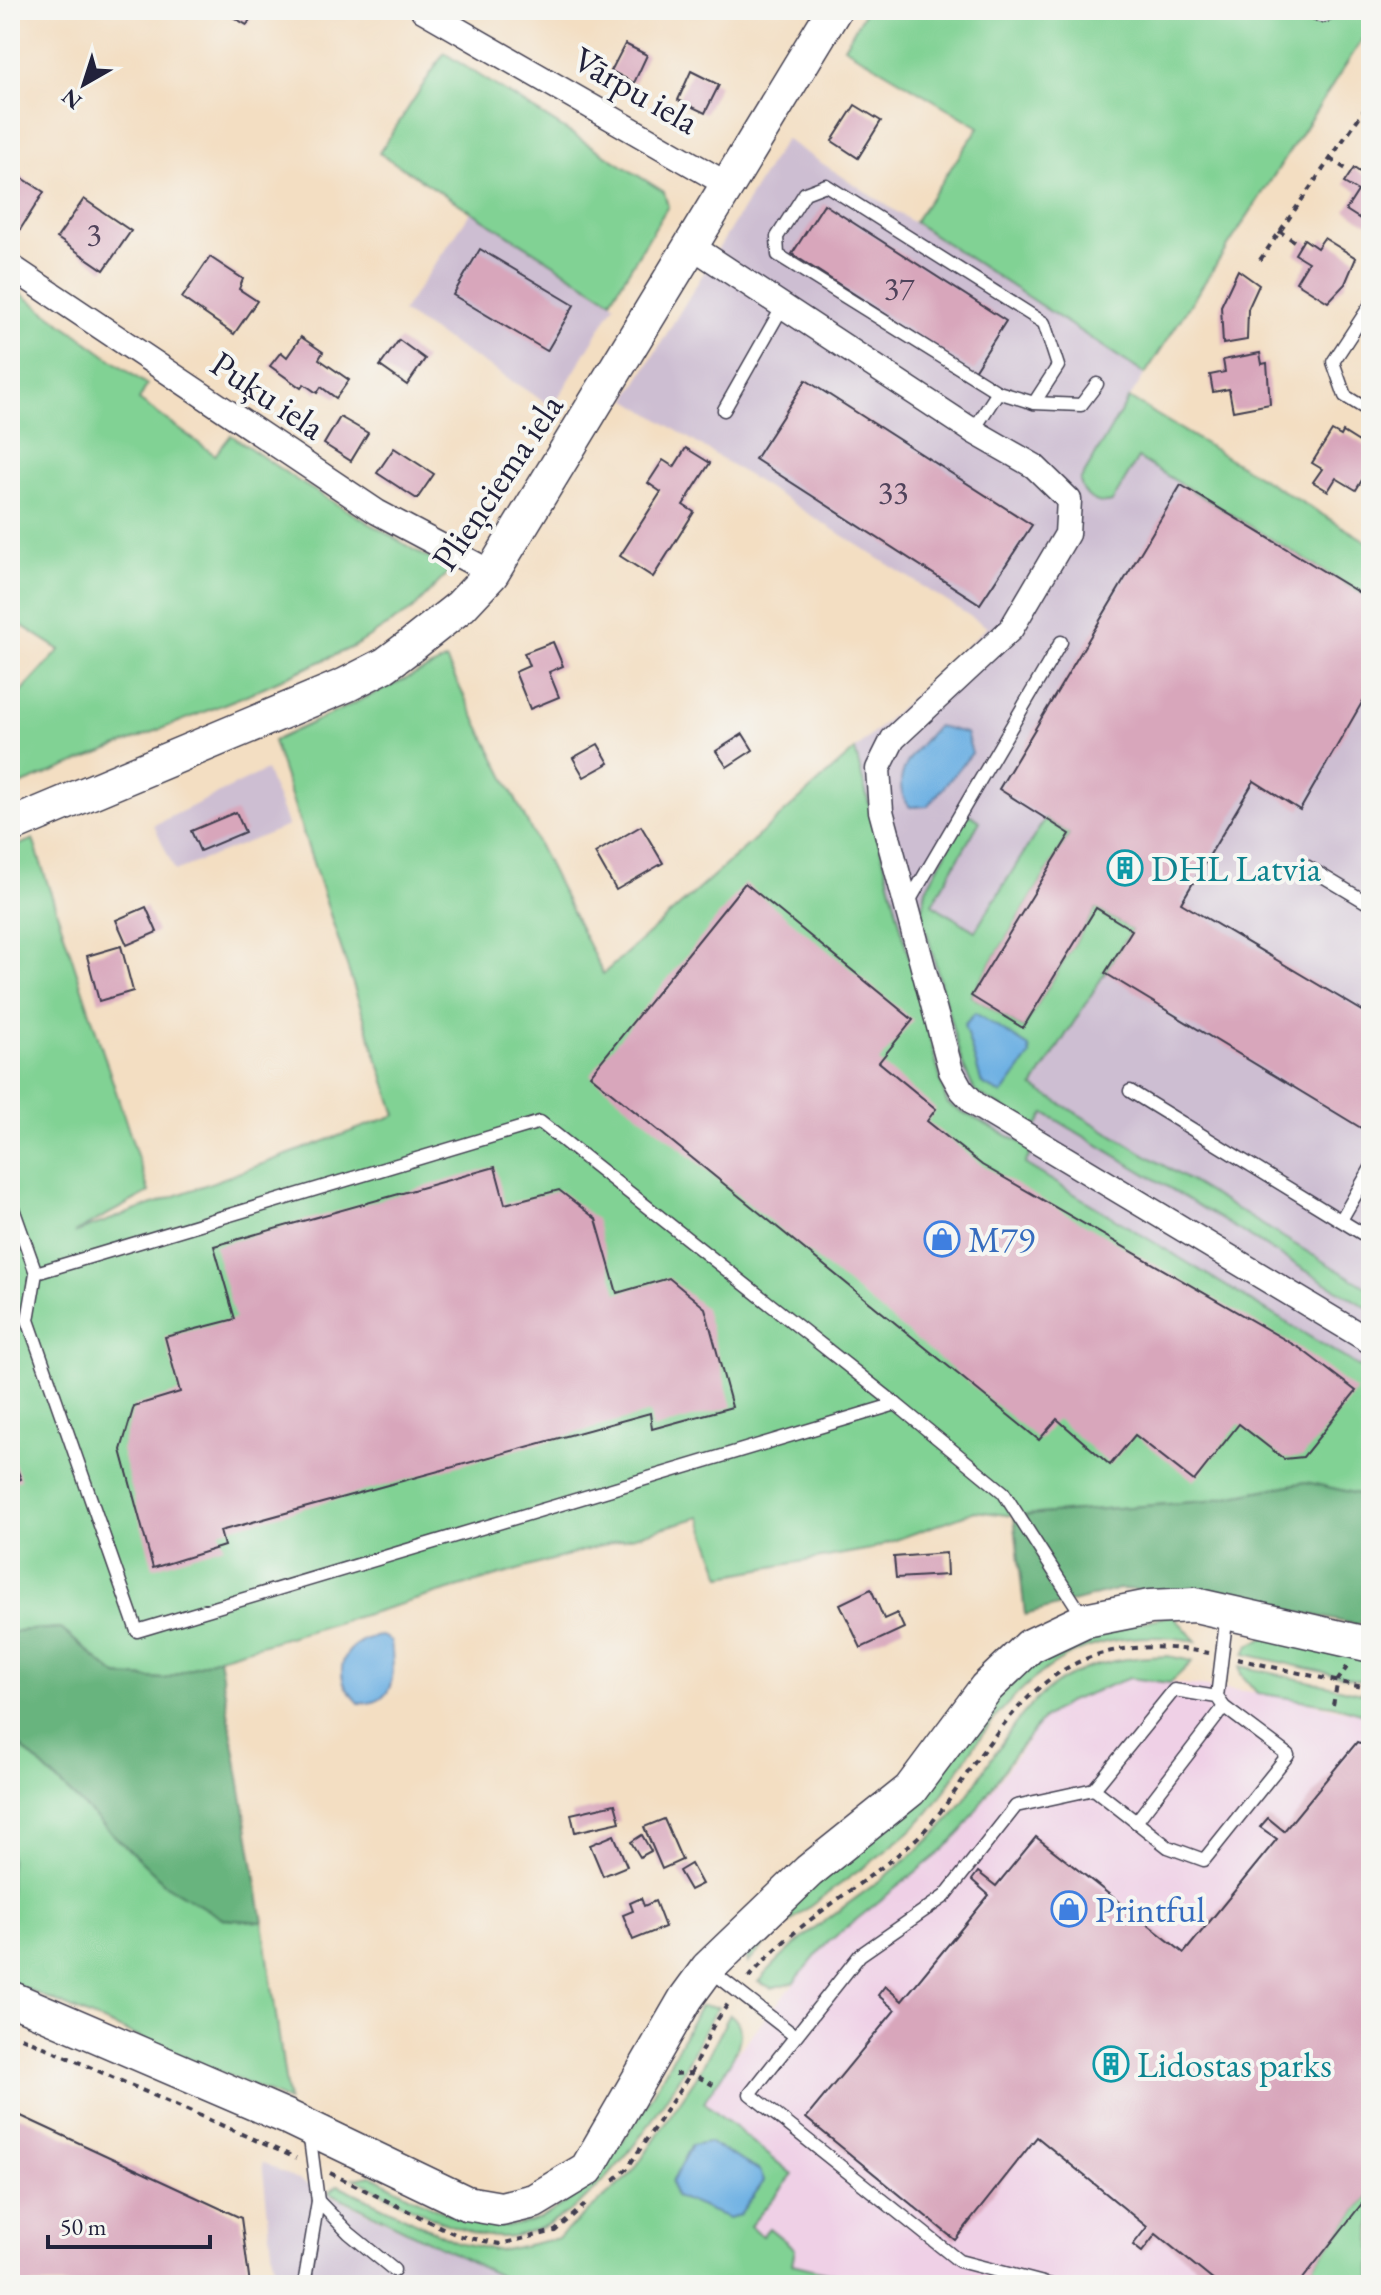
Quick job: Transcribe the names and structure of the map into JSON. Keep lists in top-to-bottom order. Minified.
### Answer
{"streets":{"street":["Vārpu iela","Puķu iela","Plieņciema iela"]},"crossings":[["Vārpu iela","Plieņciema iela"],["Puķu iela","Plieņciema iela"]],"places":{"building":["DHL Latvia","Lidostas parks"],"shop":["M79","Printful"]},"house_numbers":["3","37","33"],"scale_bar":"50 m","north":"bottom left"}
